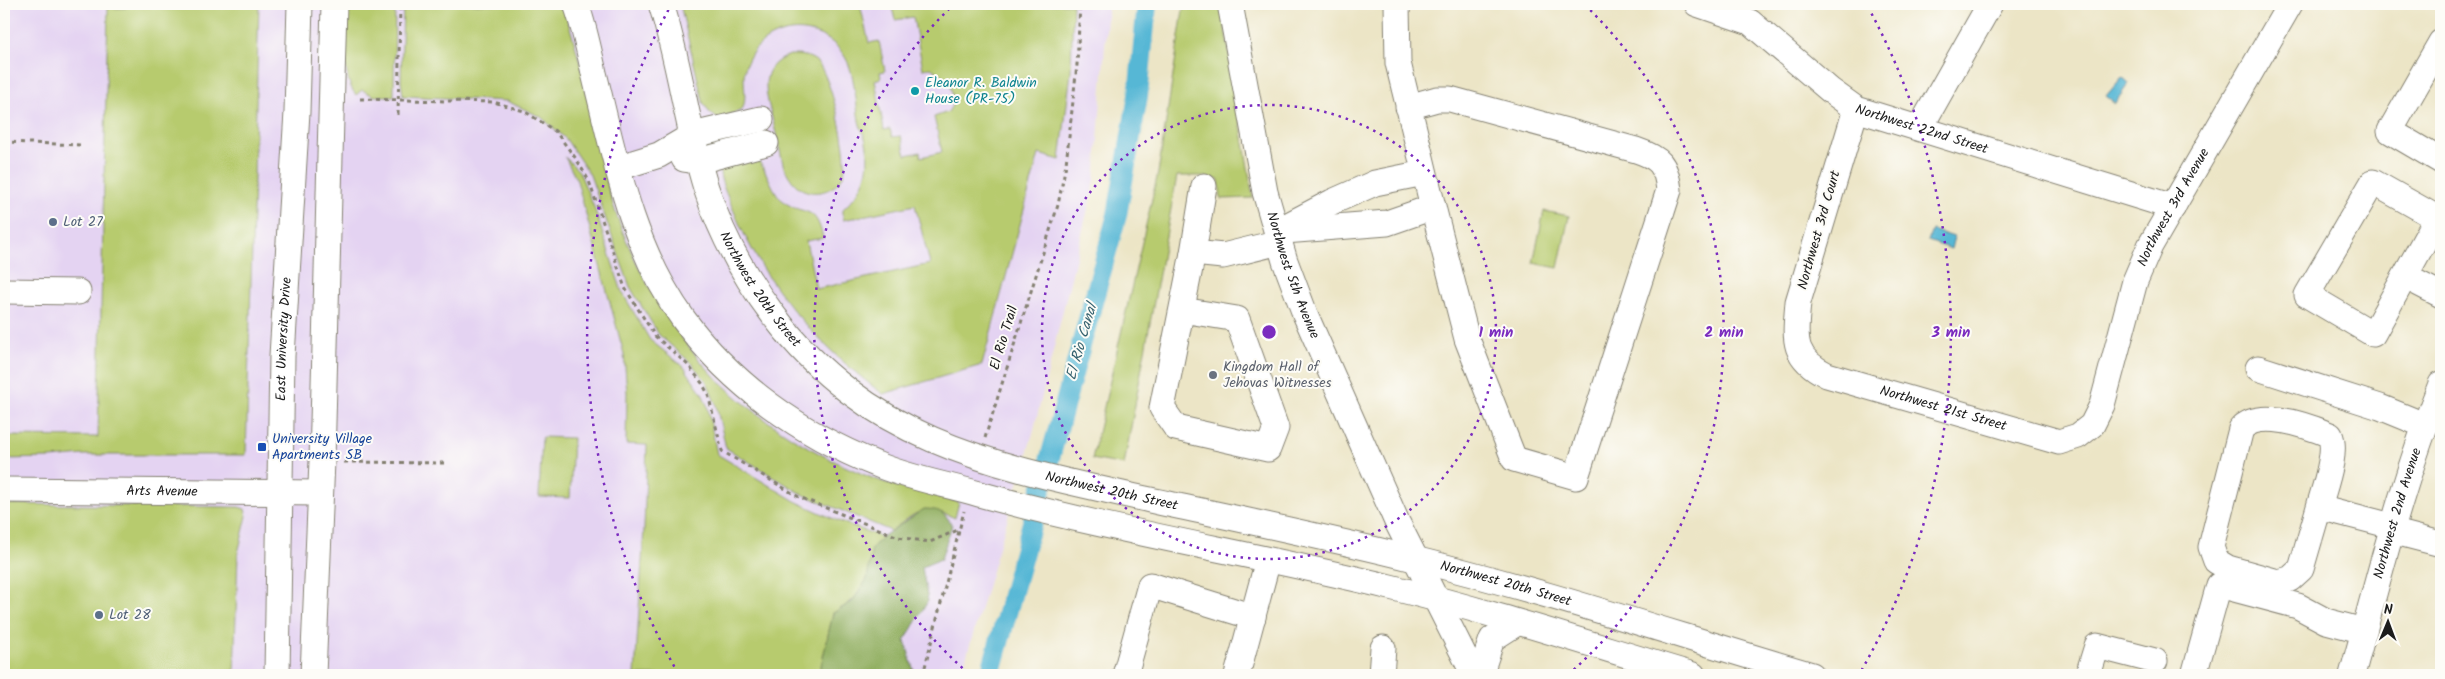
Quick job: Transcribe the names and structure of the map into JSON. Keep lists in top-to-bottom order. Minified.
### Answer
{"streets":{"street":["Northwest 22nd Street","Northwest 3rd Avenue","Northwest 3rd Court","Northwest 5th Avenue","Northwest 20th Street","East University Drive","Northwest 21st Street","Arts Avenue","Northwest 2nd Avenue"],"path":["El Rio Trail"]},"crossings":[["Northwest 22nd Street","Northwest 3rd Avenue"],["Northwest 22nd Street","Northwest 3rd Court"],["Northwest 3rd Avenue","Northwest 21st Street"],["Northwest 3rd Court","Northwest 21st Street"],["Northwest 5th Avenue","Northwest 20th Street"],["Northwest 20th Street","El Rio Trail"],["East University Drive","Arts Avenue"]],"water":["El Rio Canal"],"places":{"other":["Eleanor R. Baldwin House (PR-75)","Lot 27","Kingdom Hall of Jehovas Witnesses","Lot 28"],"transit":["University Village Apartments SB"]},"north":"top","rings":["1 min","2 min","3 min"]}
